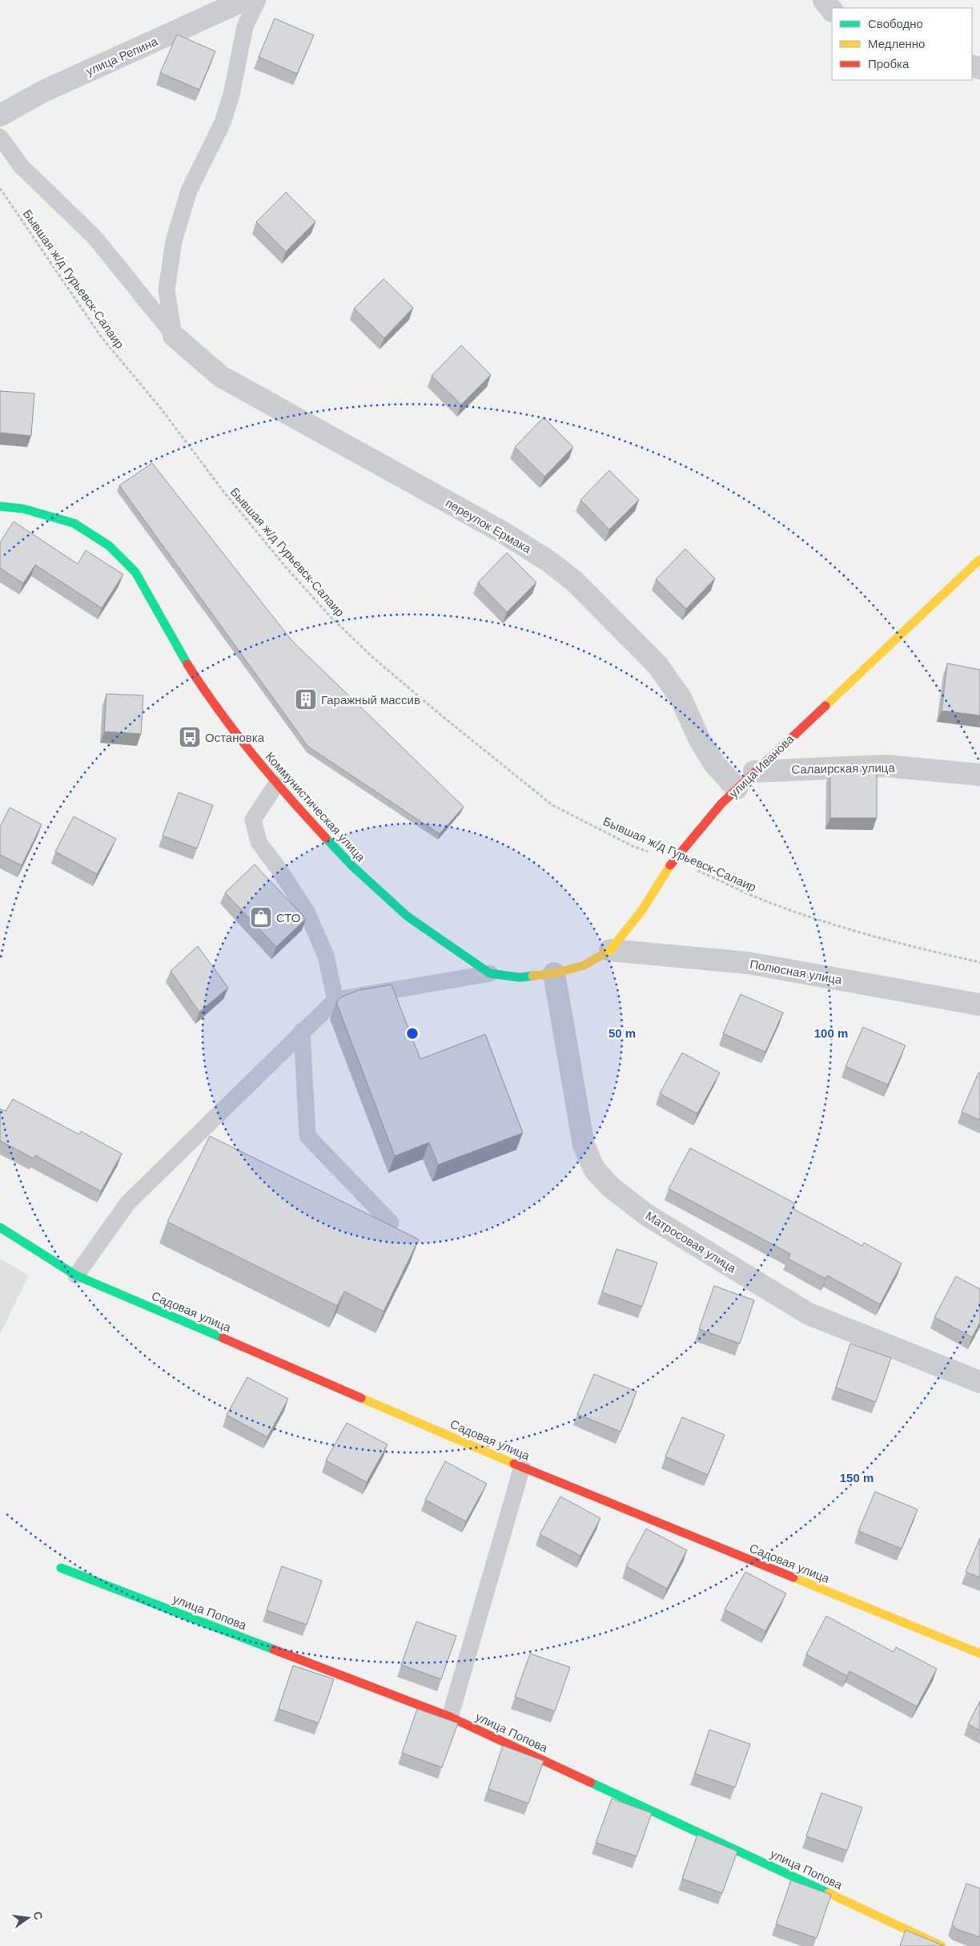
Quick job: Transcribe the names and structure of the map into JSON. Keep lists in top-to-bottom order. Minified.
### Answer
{"streets":{"street":["улица Репина","переулок Ермака","улица Иванова","Салаирская улица","Коммунистическая улица","Полюсная улица","Матросовая улица","Садовая улица","улица Попова"],"path":["Бывшая ж/д Гурьевск-Салаир"]},"crossings":[["Бывшая ж/д Гурьевск-Салаир","улица Иванова"],["переулок Ермака","улица Иванова"],["улица Иванова","Салаирская улица"],["улица Иванова","Коммунистическая улица"],["улица Иванова","Полюсная улица"],["улица Иванова","Матросовая улица"],["Коммунистическая улица","Матросовая улица"]],"places":{"building":["Гаражный массив"],"bus stop":["Остановка"],"shop":["СТО"]},"legend":["Свободно","Медленно","Пробка"],"north":"right","rings":["50 m","100 m","150 m"]}
